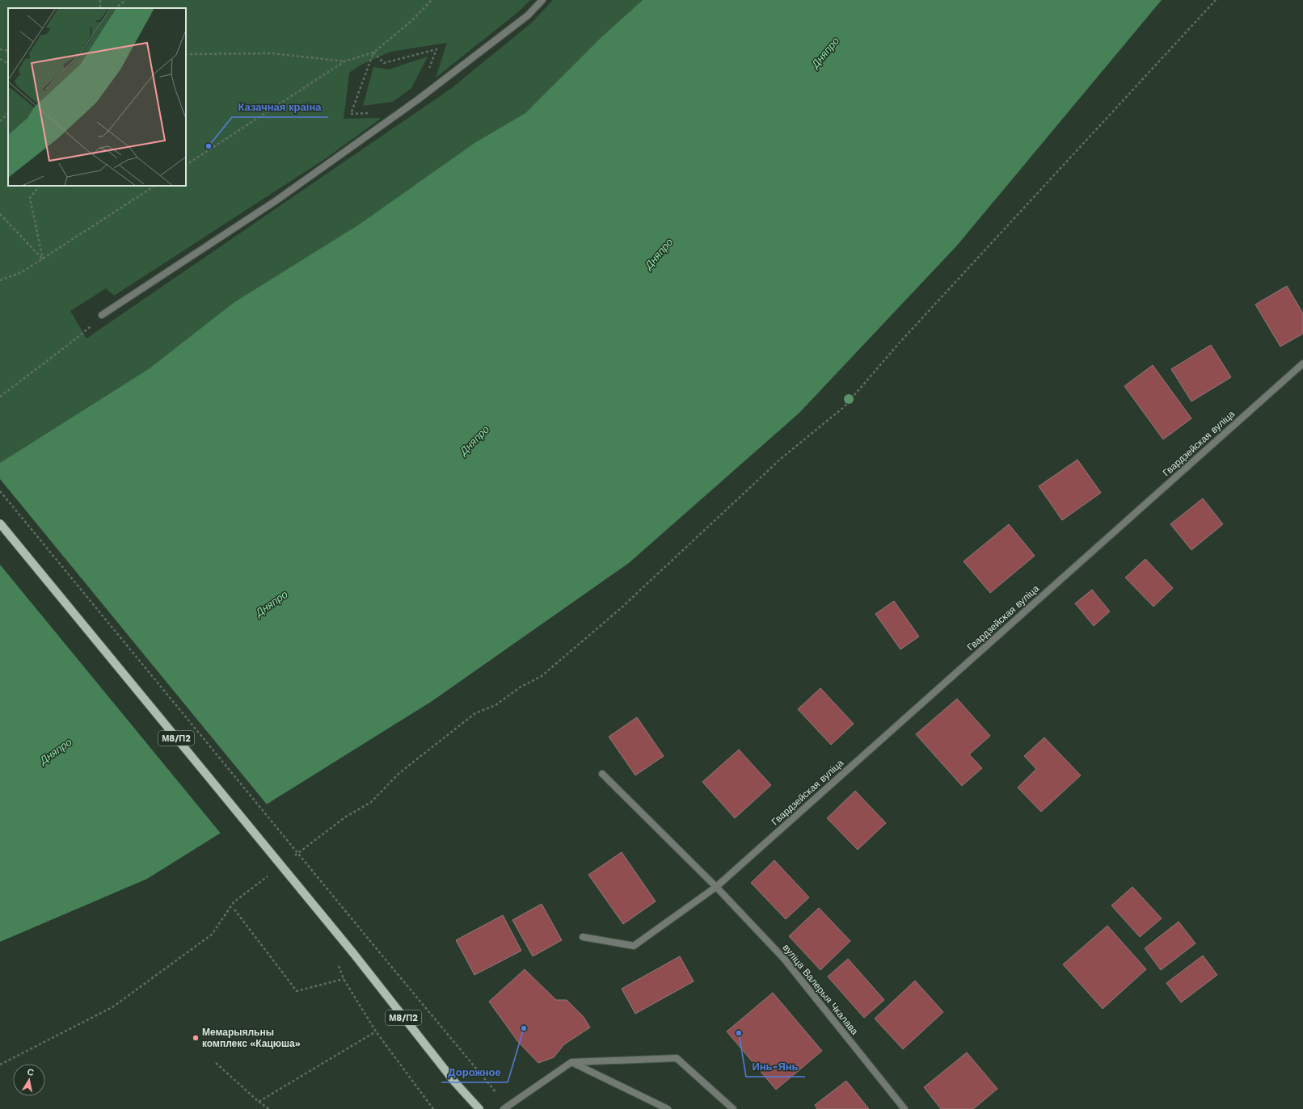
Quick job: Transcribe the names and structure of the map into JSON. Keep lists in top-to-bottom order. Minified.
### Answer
{"streets":{"main road":["М8/П2"],"street":["Гвардзейская вуліца","вуліца Валерыя Чкалава"]},"crossings":[["Гвардзейская вуліца","вуліца Валерыя Чкалава"]],"water":["Дняпро"],"places":["Казачная краіна","Дорожное","Инь-Янь","Мемарыяльны комплекс «Кацюша»"],"north":"top"}
